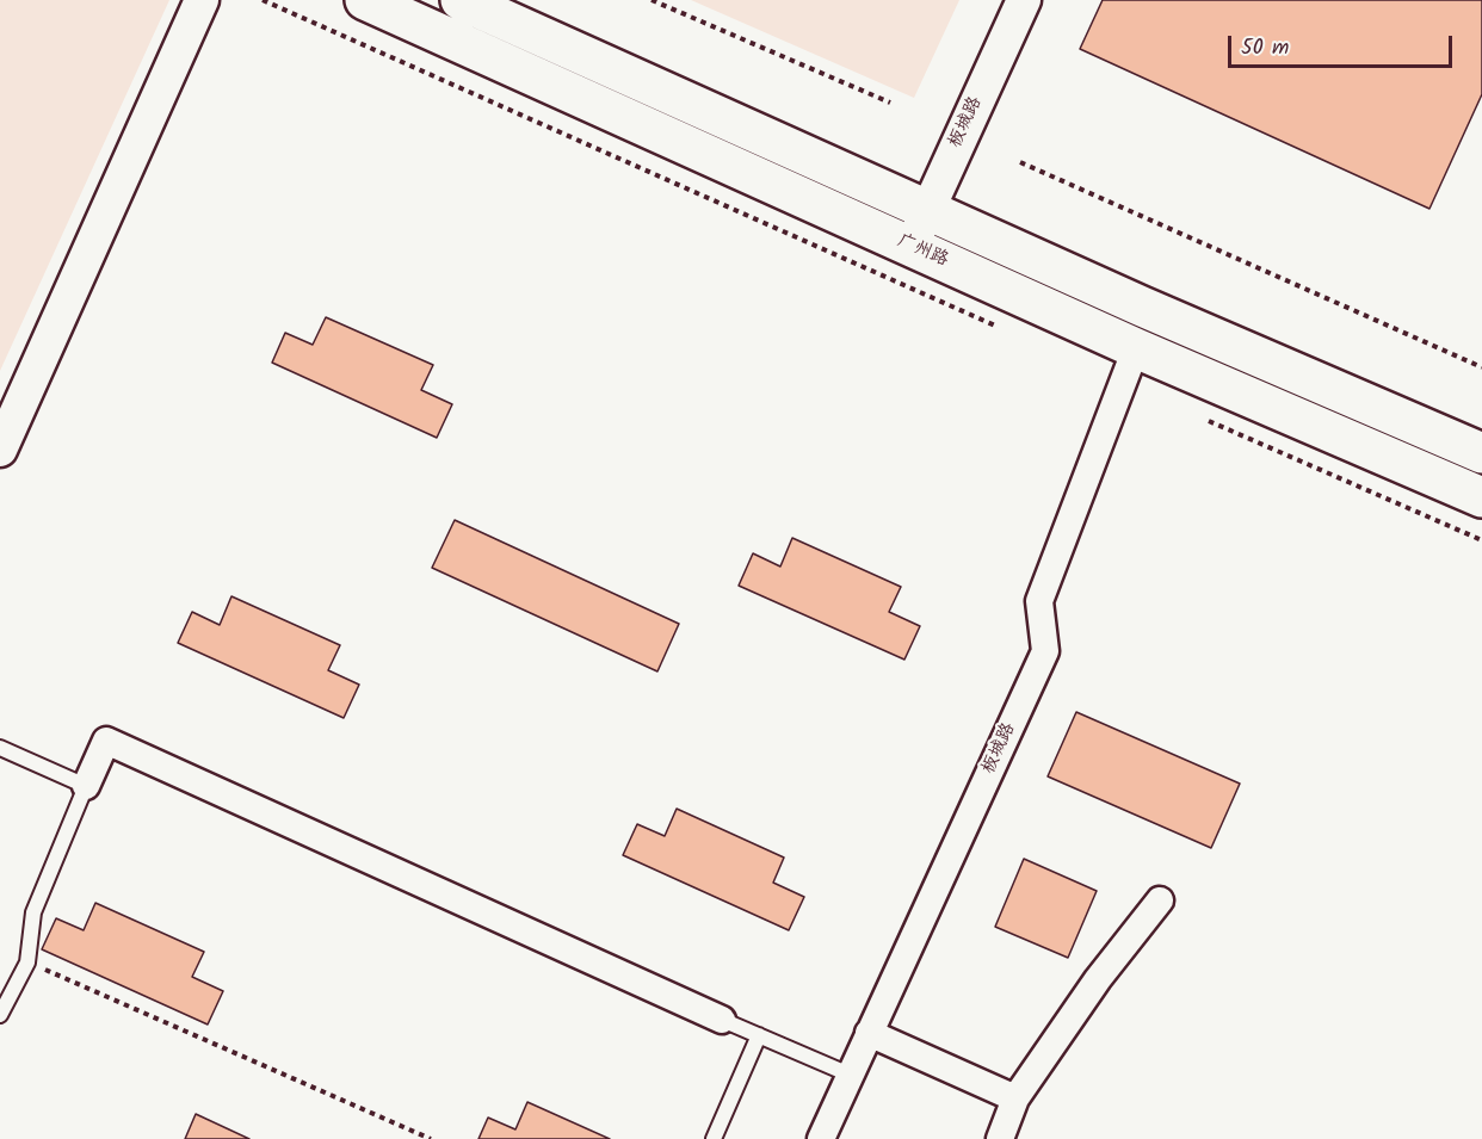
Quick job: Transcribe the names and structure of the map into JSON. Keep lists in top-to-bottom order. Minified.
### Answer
{"streets":{"main road":["广州路"],"street":["板城路"]},"crossings":[["板城路","广州路"]],"scale_bar":"50 m"}
